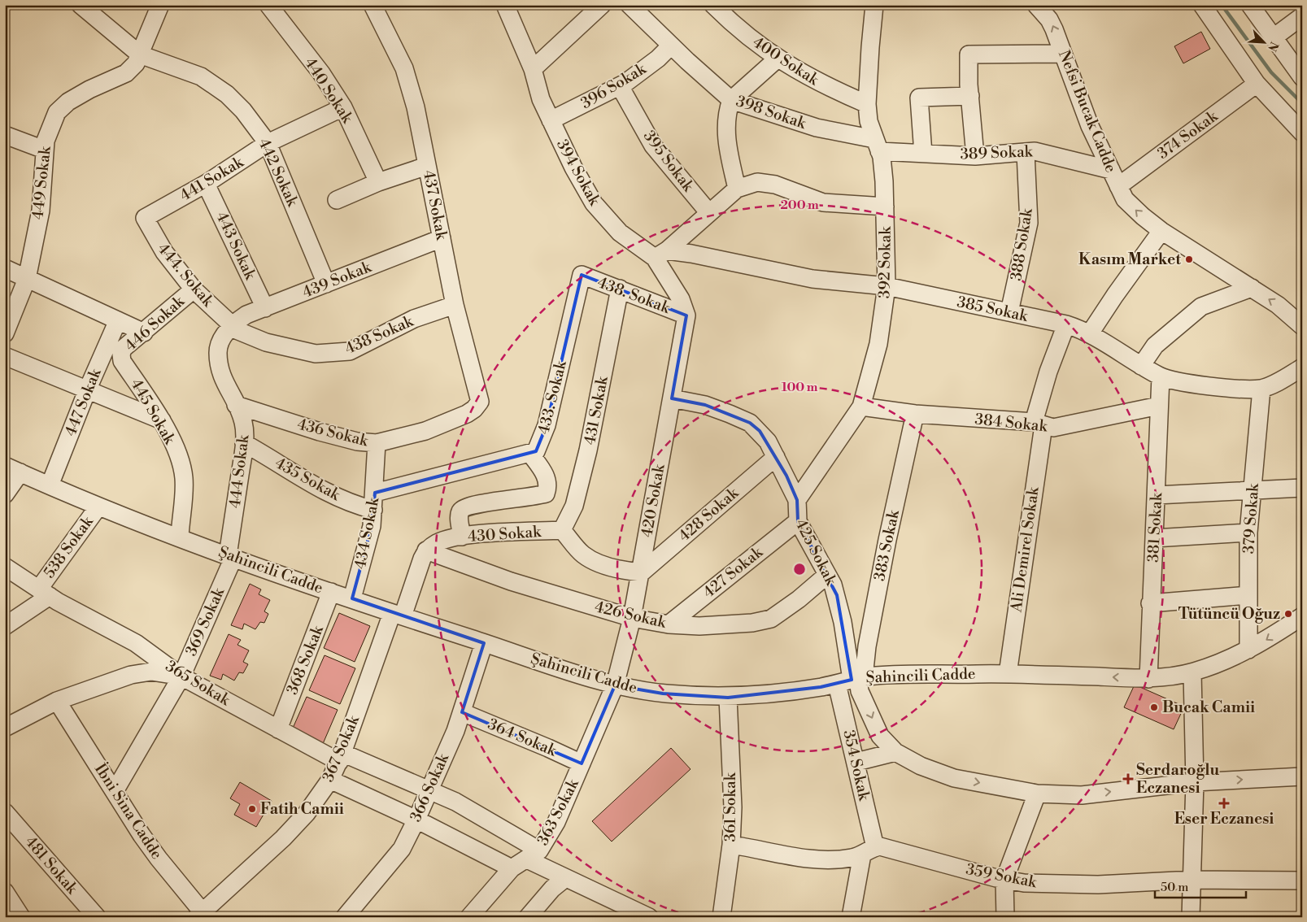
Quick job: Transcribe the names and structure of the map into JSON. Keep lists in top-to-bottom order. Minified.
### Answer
{"streets":{"street":["400 Sokak","396 Sokak","440 Sokak","Nefsi Bucak Cadde","398 Sokak","374 Sokak","389 Sokak","395 Sokak","442 Sokak","394 Sokak","441 Sokak","449 Sokak","437 Sokak","388 Sokak","443 Sokak","392 Sokak","444. Sokak","439 Sokak","438. Sokak","385 Sokak","446 Sokak","438 Sokak","433. Sokak","447 Sokak","431 Sokak","445 Sokak","384 Sokak","436 Sokak","444 Sokak","435 Sokak","420 Sokak","428 Sokak","379 Sokak","381 Sokak","434 Sokak","430 Sokak","383 Sokak","538 Sokak","Ali Demirel Sokak","425 Sokak","Şahincili Cadde","427 Sokak","426 Sokak","369 Sokak","368 Sokak","365 Sokak","364 Sokak","367 Sokak","354 Sokak","366 Sokak","361 Sokak","İbni Sina Cadde","363 Sokak","481 Sokak","359 Sokak"]},"crossings":[["400 Sokak","392 Sokak"],["396 Sokak","398 Sokak"],["396 Sokak","395 Sokak"],["396 Sokak","394 Sokak"],["440 Sokak","441 Sokak"],["Nefsi Bucak Cadde","374 Sokak"],["Nefsi Bucak Cadde","389 Sokak"],["398 Sokak","389 Sokak"],["398 Sokak","392 Sokak"],["374 Sokak","389 Sokak"],["389 Sokak","388 Sokak"],["389 Sokak","392 Sokak"],["442 Sokak","441 Sokak"],["442 Sokak","449 Sokak"],["442 Sokak","439 Sokak"],["394 Sokak","438. Sokak"],["394 Sokak","385 Sokak"],["394 Sokak","420 Sokak"],["441 Sokak","443 Sokak"],["441 Sokak","444. Sokak"],["437 Sokak","439 Sokak"],["437 Sokak","438 Sokak"],["437 Sokak","436 Sokak"],["388 Sokak","385 Sokak"],["443 Sokak","439 Sokak"],["392 Sokak","385 Sokak"],["392 Sokak","384 Sokak"],["392 Sokak","425 Sokak"],["444. Sokak","439 Sokak"],["444. Sokak","446 Sokak"],["444. Sokak","438 Sokak"],["444. Sokak","444 Sokak"],["439 Sokak","438 Sokak"],["439 Sokak","444 Sokak"],["438. Sokak","433. Sokak"],["438. Sokak","431 Sokak"],["438. Sokak","420 Sokak"],["385 Sokak","379 Sokak"],["385 Sokak","381 Sokak"],["385 Sokak","Ali Demirel Sokak"],["446 Sokak","445 Sokak"],["438 Sokak","444 Sokak"],["433. Sokak","434 Sokak"],["447 Sokak","Şahincili Cadde"],["431 Sokak","430 Sokak"],["445 Sokak","Şahincili Cadde"],["384 Sokak","381 Sokak"],["384 Sokak","383 Sokak"],["384 Sokak","Ali Demirel Sokak"],["436 Sokak","444 Sokak"],["436 Sokak","434 Sokak"],["444 Sokak","435 Sokak"],["444 Sokak","Şahincili Cadde"],["444 Sokak","369 Sokak"],["435 Sokak","434 Sokak"],["420 Sokak","428 Sokak"],["420 Sokak","430 Sokak"],["420 Sokak","425 Sokak"],["420 Sokak","Şahincili Cadde"],["420 Sokak","426 Sokak"],["420 Sokak","363 Sokak"],["428 Sokak","430 Sokak"],["428 Sokak","425 Sokak"],["379 Sokak","Şahincili Cadde"],["381 Sokak","Şahincili Cadde"],["434 Sokak","Şahincili Cadde"],["430 Sokak","426 Sokak"],["383 Sokak","425 Sokak"],["383 Sokak","Şahincili Cadde"],["383 Sokak","354 Sokak"],["538 Sokak","Şahincili Cadde"],["538 Sokak","365 Sokak"],["Ali Demirel Sokak","Şahincili Cadde"],["425 Sokak","Şahincili Cadde"],["425 Sokak","427 Sokak"],["425 Sokak","426 Sokak"],["425 Sokak","354 Sokak"],["Şahincili Cadde","369 Sokak"],["Şahincili Cadde","368 Sokak"],["Şahincili Cadde","367 Sokak"],["Şahincili Cadde","354 Sokak"],["Şahincili Cadde","366 Sokak"],["Şahincili Cadde","361 Sokak"],["Şahincili Cadde","363 Sokak"],["427 Sokak","426 Sokak"],["369 Sokak","365 Sokak"],["369 Sokak","İbni Sina Cadde"],["368 Sokak","365 Sokak"],["365 Sokak","367 Sokak"],["365 Sokak","366 Sokak"],["365 Sokak","363 Sokak"],["364 Sokak","366 Sokak"],["364 Sokak","363 Sokak"],["367 Sokak","İbni Sina Cadde"],["354 Sokak","359 Sokak"],["361 Sokak","359 Sokak"]],"one_way":["Nefsi Bucak Cadde"],"places":{"other":["Kasım Market","Tütüncü Oğuz","Bucak Camii","Fatih Camii"],"health":["Serdaroğlu Eczanesi","Eser Eczanesi"]},"scale_bar":"50 m","north":"bottom right","rings":["200 m","100 m"]}
